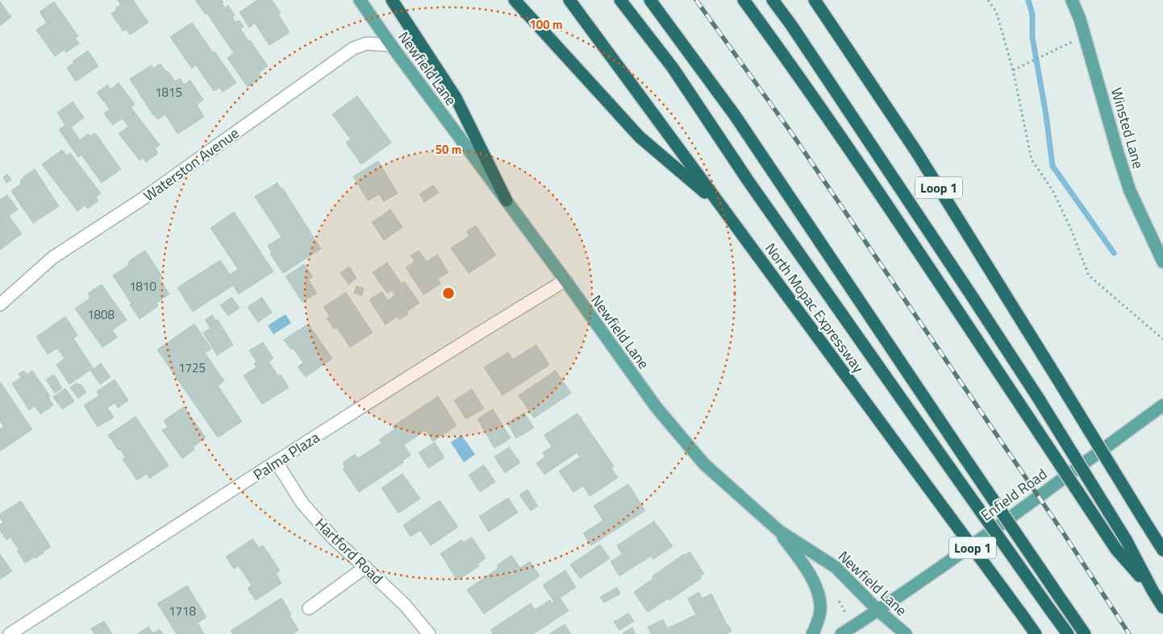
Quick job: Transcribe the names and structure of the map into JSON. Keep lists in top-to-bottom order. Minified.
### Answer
{"streets":{"highway":["Loop 1","North Mopac Expressway"],"main road":["Newfield Lane","Winsted Lane","Enfield Road"],"street":["Waterston Avenue","Palma Plaza","Hartford Road"]},"crossings":[["Newfield Lane","Waterston Avenue"],["Newfield Lane","Palma Plaza"],["Newfield Lane","Enfield Road"],["Palma Plaza","Hartford Road"]],"house_numbers":["1815","1810","1808","1725","1718"],"rings":["100 m","50 m"]}
